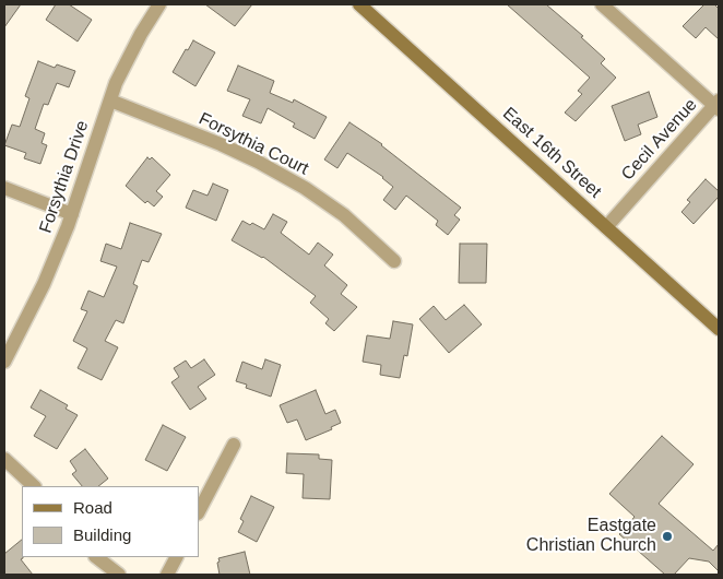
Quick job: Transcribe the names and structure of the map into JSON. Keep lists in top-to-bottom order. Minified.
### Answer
{"streets":{"street":["Cecil Avenue","Forsythia Court","East 16th Street","Forsythia Drive"]},"crossings":[["Cecil Avenue","East 16th Street"],["Forsythia Court","Forsythia Drive"]],"places":["Eastgate Christian Church"],"legend":["Road","Building"]}
